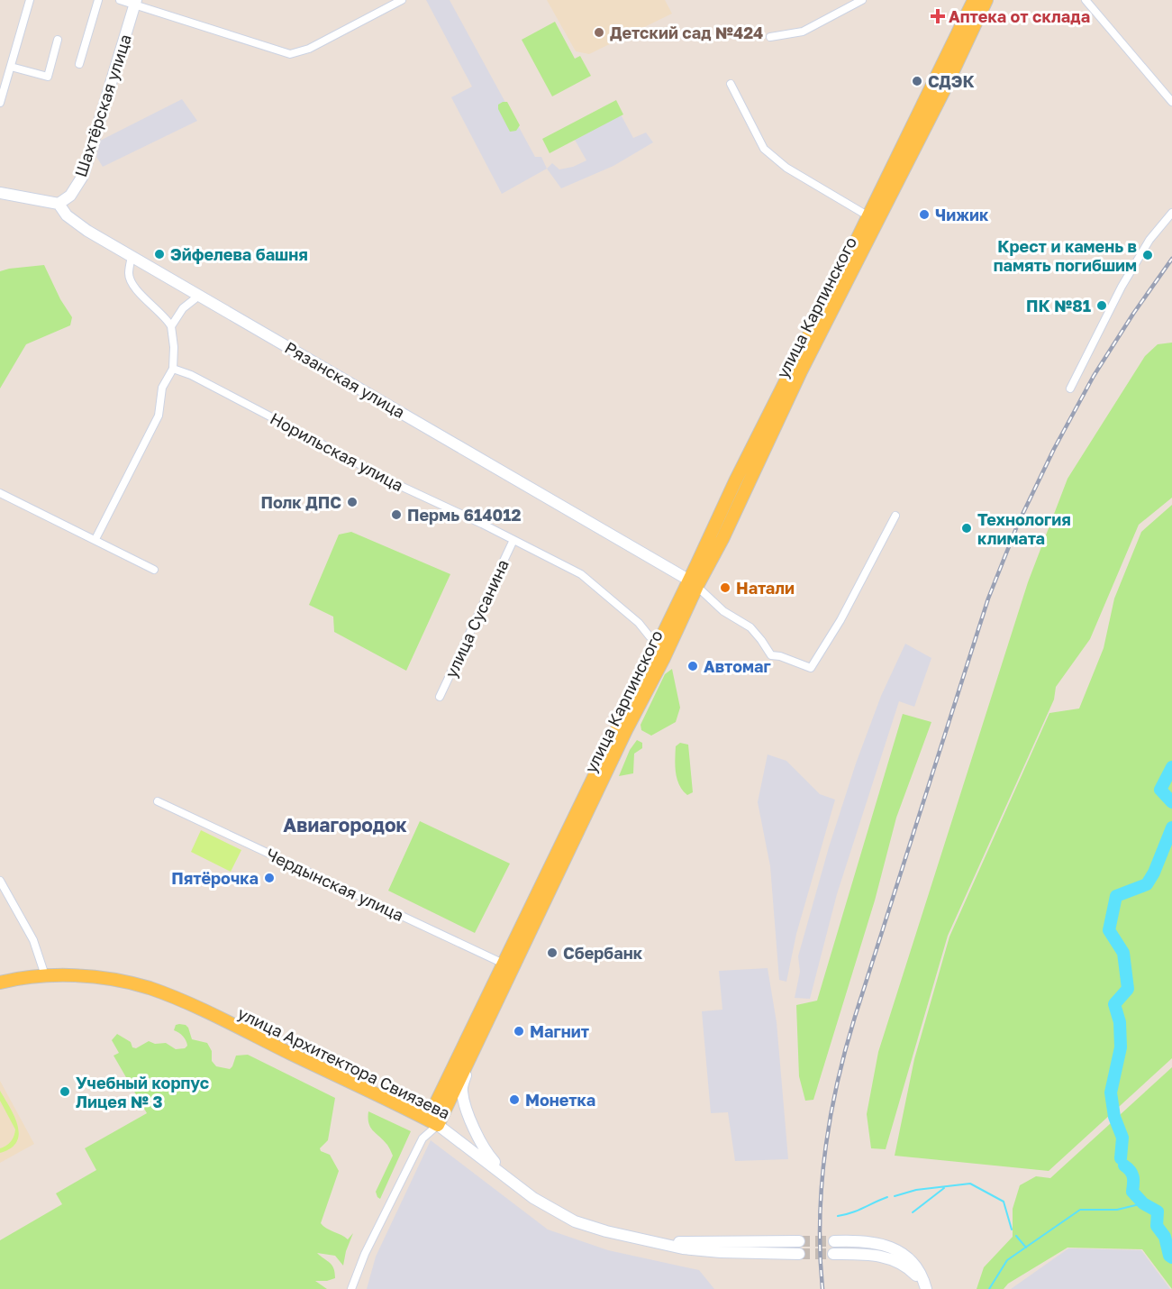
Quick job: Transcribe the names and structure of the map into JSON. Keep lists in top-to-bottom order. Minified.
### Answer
{"streets":{"main road":["Шахтёрская улица","улица Карпинского","Рязанская улица","улица Архитектора Свиязева"],"street":["Норильская улица","улица Сусанина","Чердынская улица"]},"crossings":[["Шахтёрская улица","Рязанская улица"],["улица Карпинского","Рязанская улица"],["улица Карпинского","Норильская улица"],["улица Карпинского","Чердынская улица"],["улица Карпинского","улица Архитектора Свиязева"],["Норильская улица","улица Сусанина"]],"districts":["Авиагородок"],"places":{"health":["Аптека от склада"],"other":["Детский сад №424","СДЭК","Чижик","Эйфелева башня","Крест и камень в память погибшим","ПК №81","Полк ДПС","Пермь 614012","Технология климата","Натали","Автомаг","Пятёрочка","Сбербанк","Магнит","Учебный корпус Лицея № 3","Монетка"]}}
